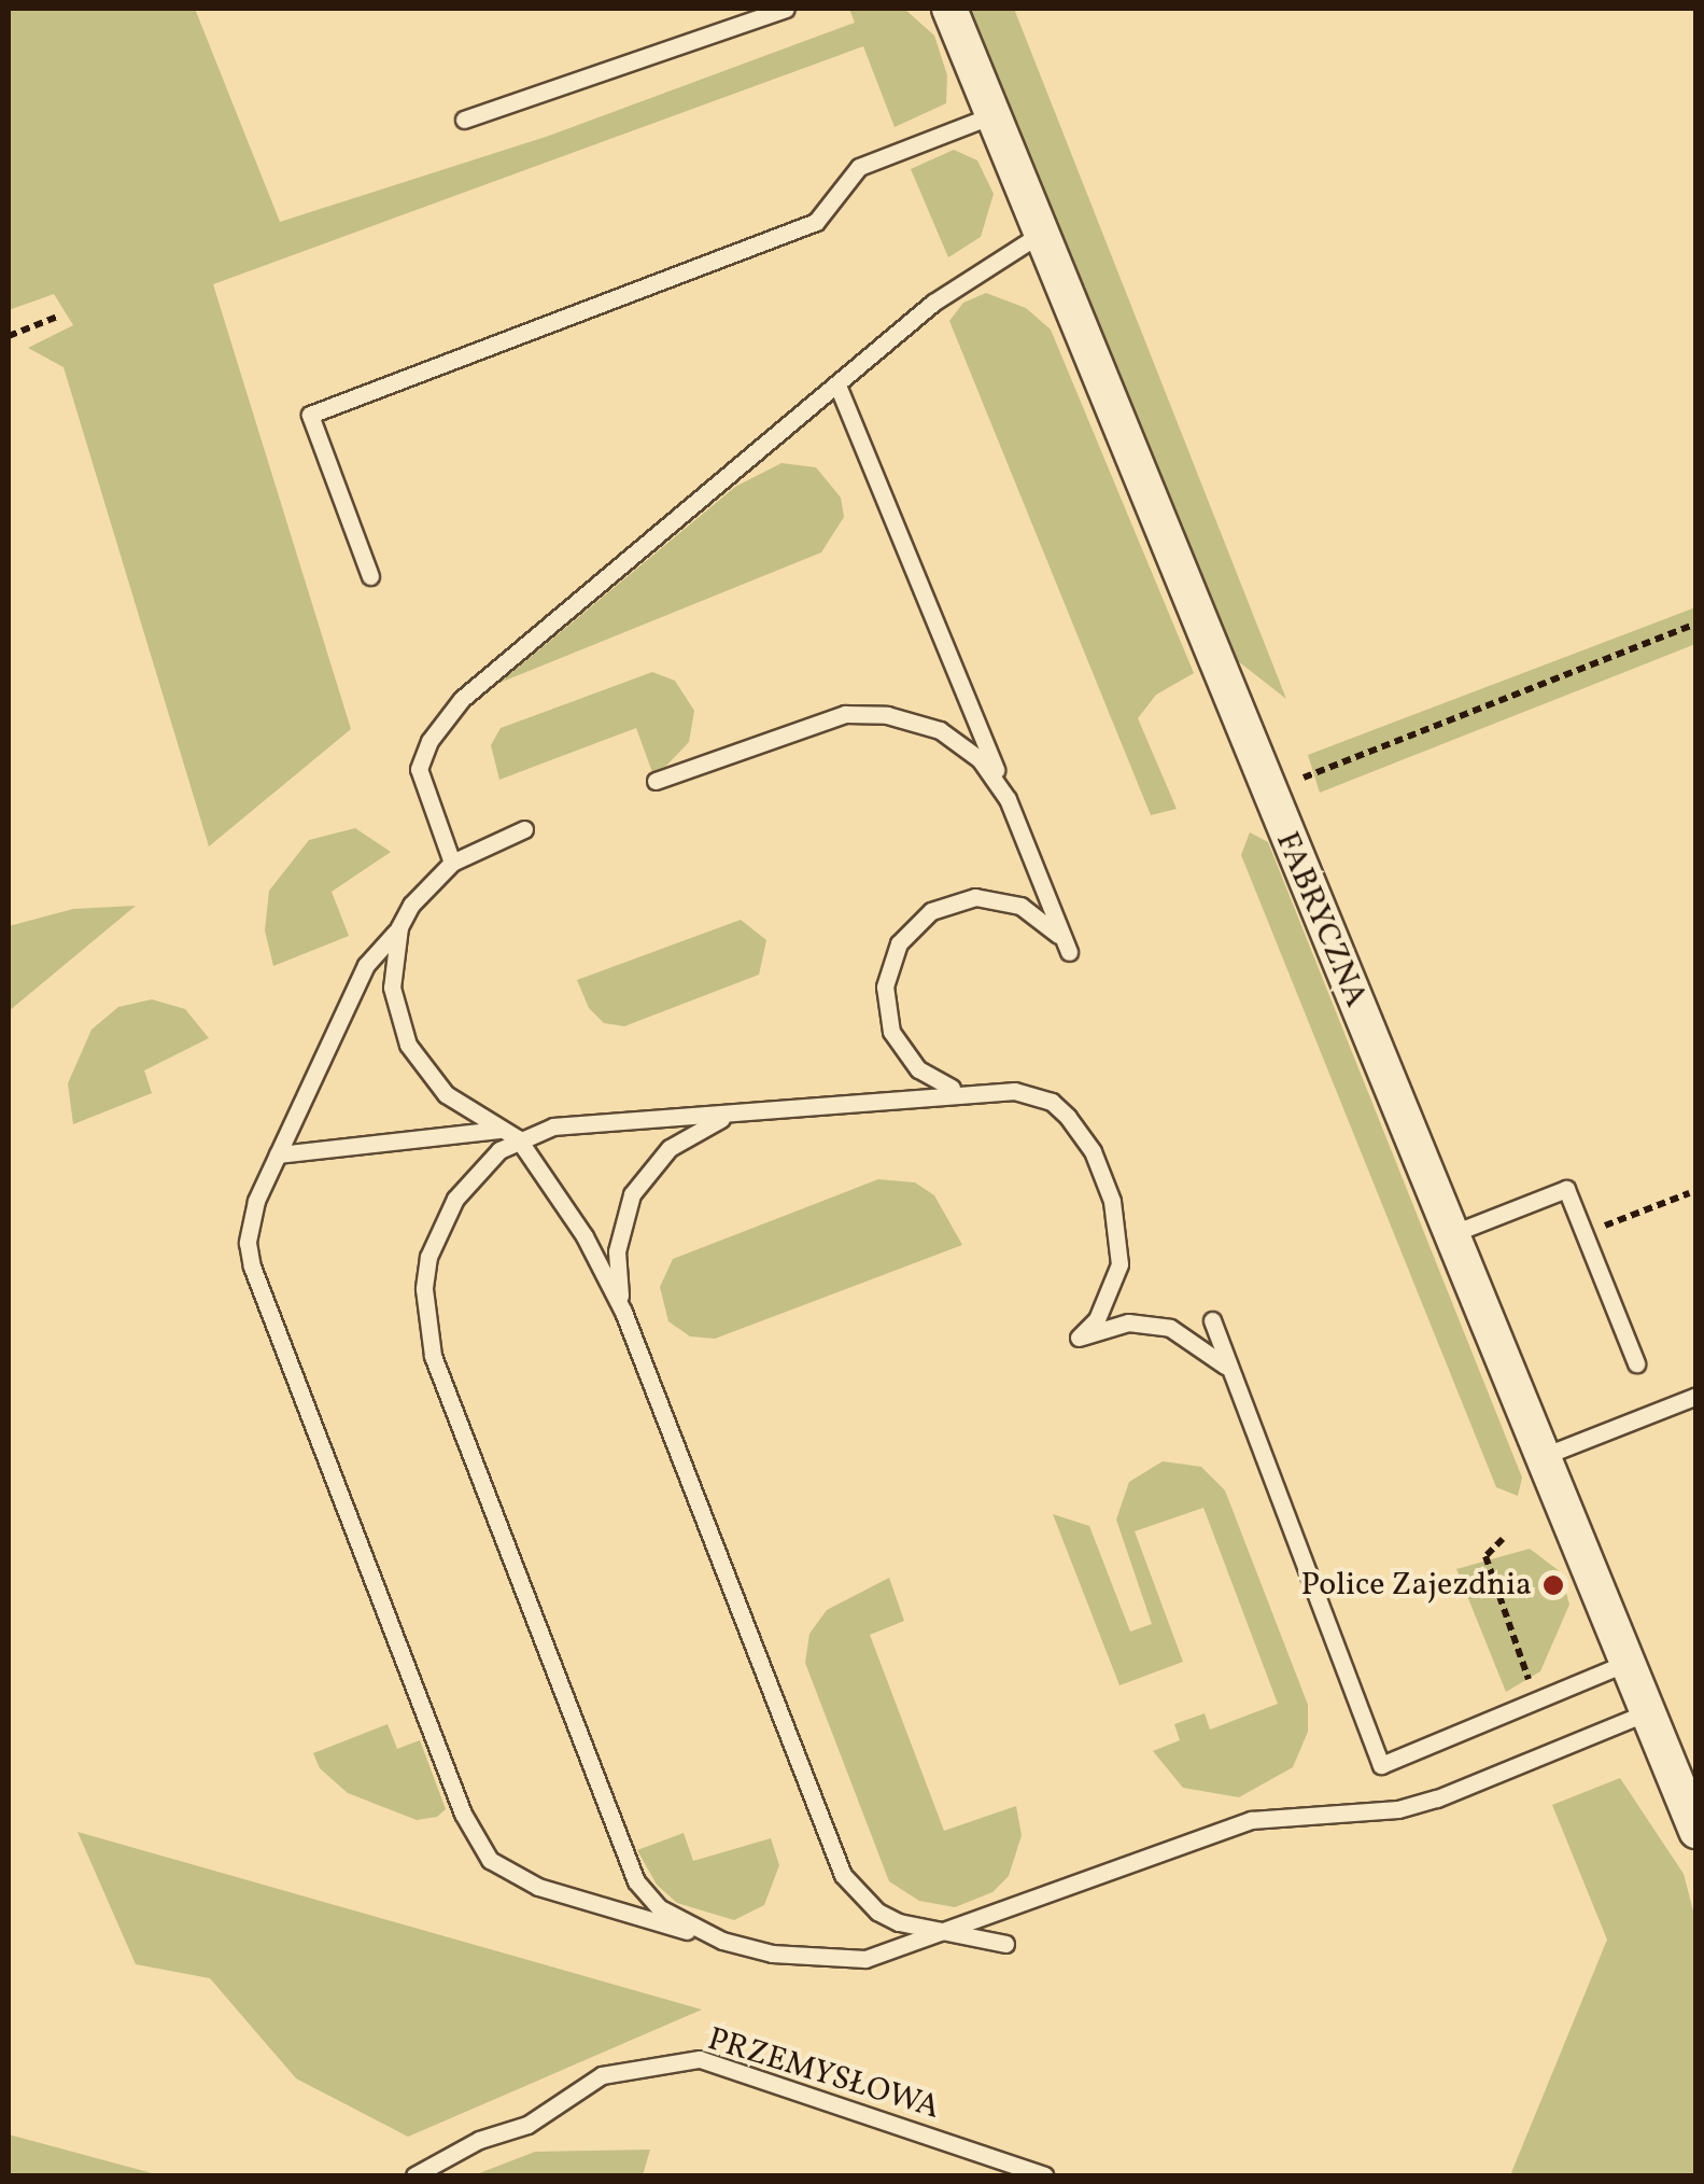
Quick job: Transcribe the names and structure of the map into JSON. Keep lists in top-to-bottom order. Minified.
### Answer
{"streets":{"street":["FABRYCZNA"],"lane":["PRZEMYSŁOWA"]},"places":["Police Zajezdnia"]}
